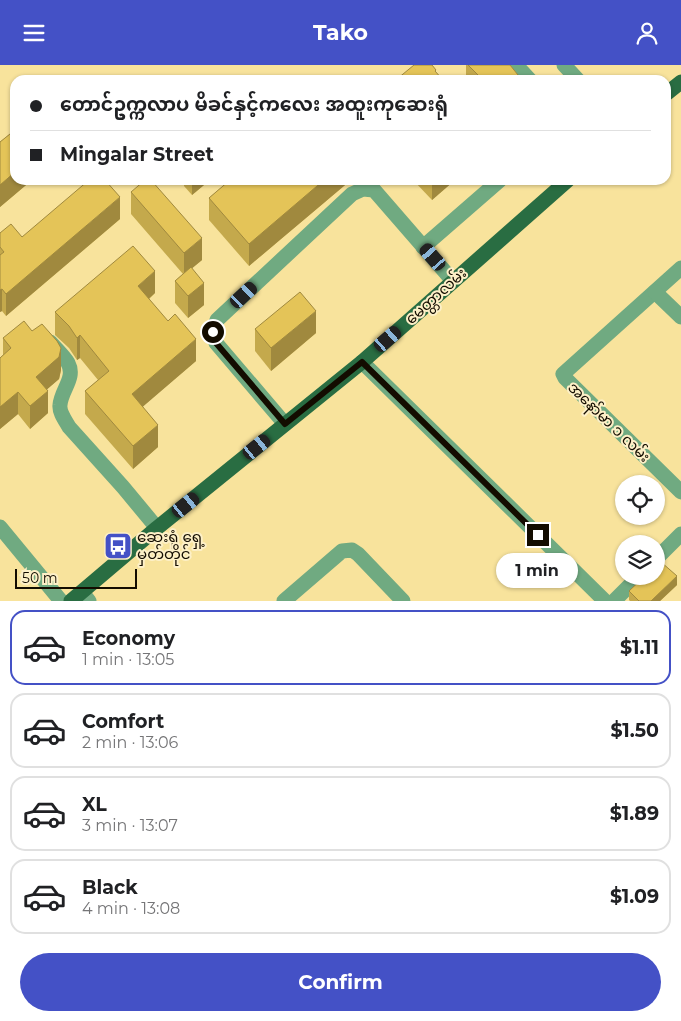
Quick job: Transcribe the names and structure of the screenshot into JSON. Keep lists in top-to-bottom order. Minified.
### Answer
{"streets":{"main road":["မေတ္တာလမ်း"],"street":["အနော်မာ ၁ လမ်း"]},"places":{"bus stop":["ဆေးရုံ ရှေ့ မှတ်တိုင်"]},"scale_bar":"50 m","page":{"header":"Tako","banner":["တောင်ဥက္ကလာပ မိခင်နှင့်ကလေး အထူးကုဆေးရုံ","Mingalar Street"],"bubble":"1 min","scale":"50 m","list":[{"name":"Economy","note":"1 min · 13:05","value":"$1.11"},{"name":"Comfort","note":"2 min · 13:06","value":"$1.50"},{"name":"XL","note":"3 min · 13:07","value":"$1.89"},{"name":"Black","note":"4 min · 13:08","value":"$1.09"}],"buttons":"Confirm"}}
